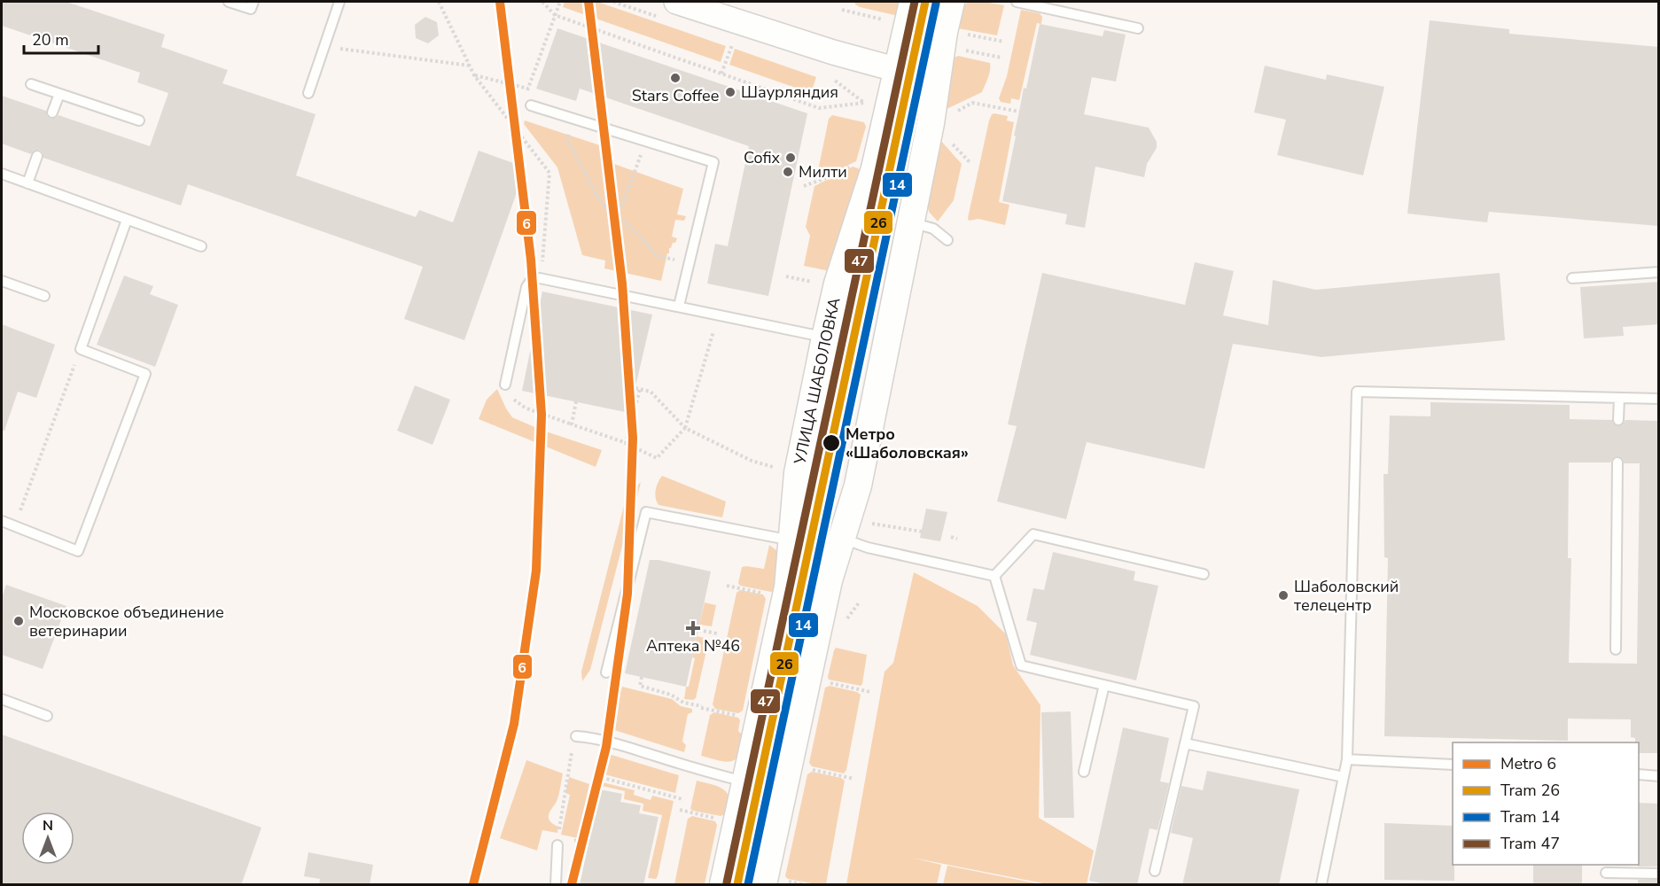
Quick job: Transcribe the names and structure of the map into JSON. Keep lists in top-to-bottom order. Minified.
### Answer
{"streets":{"main road":["УЛИЦА ШАБОЛОВКА"]},"places":{"other":["Stars Coffee","Шаурляндия","Cofix","Милти","Метро «Шаболовская»","Шаболовский телецентр","Московское объединение ветеринарии"],"health":["Аптека №46"]},"lines":["metro line 6","tram line 26","tram line 47","tram line 14"],"legend":["Metro 6","Tram 26","Tram 14","Tram 47"],"scale_bar":"20 m","north":"top"}
